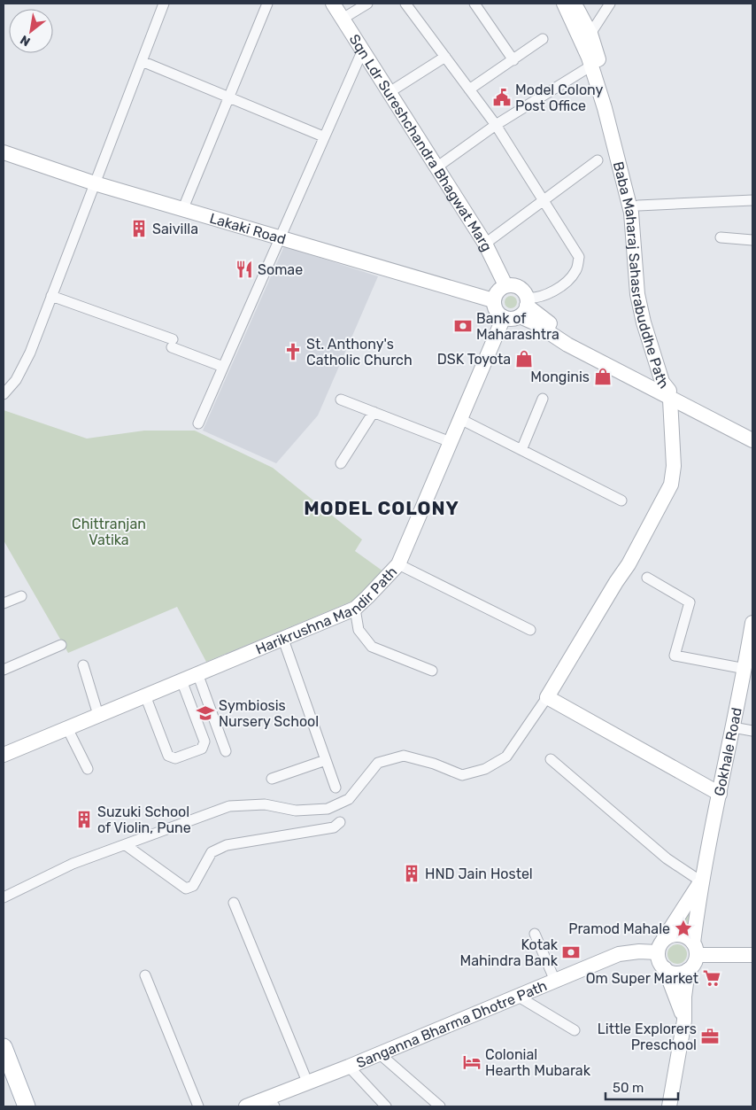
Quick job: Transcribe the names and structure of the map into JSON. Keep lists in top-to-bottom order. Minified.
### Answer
{"streets":{"street":["Sqn Ldr Sureshchandra Bhagwat Marg","Lakaki Road","Baba Maharaj Sahasrabuddhe Path","Harikrushna Mandir Path","Gokhale Road","Sanganna Bharma Dhotre Path"]},"crossings":[["Sqn Ldr Sureshchandra Bhagwat Marg","Lakaki Road"],["Sqn Ldr Sureshchandra Bhagwat Marg","Harikrushna Mandir Path"],["Lakaki Road","Harikrushna Mandir Path"],["Gokhale Road","Sanganna Bharma Dhotre Path"]],"districts":["MODEL COLONY"],"parks":["Chittranjan Vatika"],"places":{"public building":["Model Colony Post Office"],"building":["Saivilla","Suzuki School of Violin, Pune","HND Jain Hostel"],"restaurant":["Somae"],"bank":["Bank of Maharashtra","Kotak Mahindra Bank"],"church":["St. Anthony's Catholic Church"],"shop":["DSK Toyota","Monginis"],"school or university":["Symbiosis Nursery School"],"place":["Pramod Mahale"],"supermarket":["Om Super Market"],"office":["Little Explorers Preschool"],"hotel":["Colonial Hearth Mubarak"]},"scale_bar":"50 m","north":"bottom left"}
